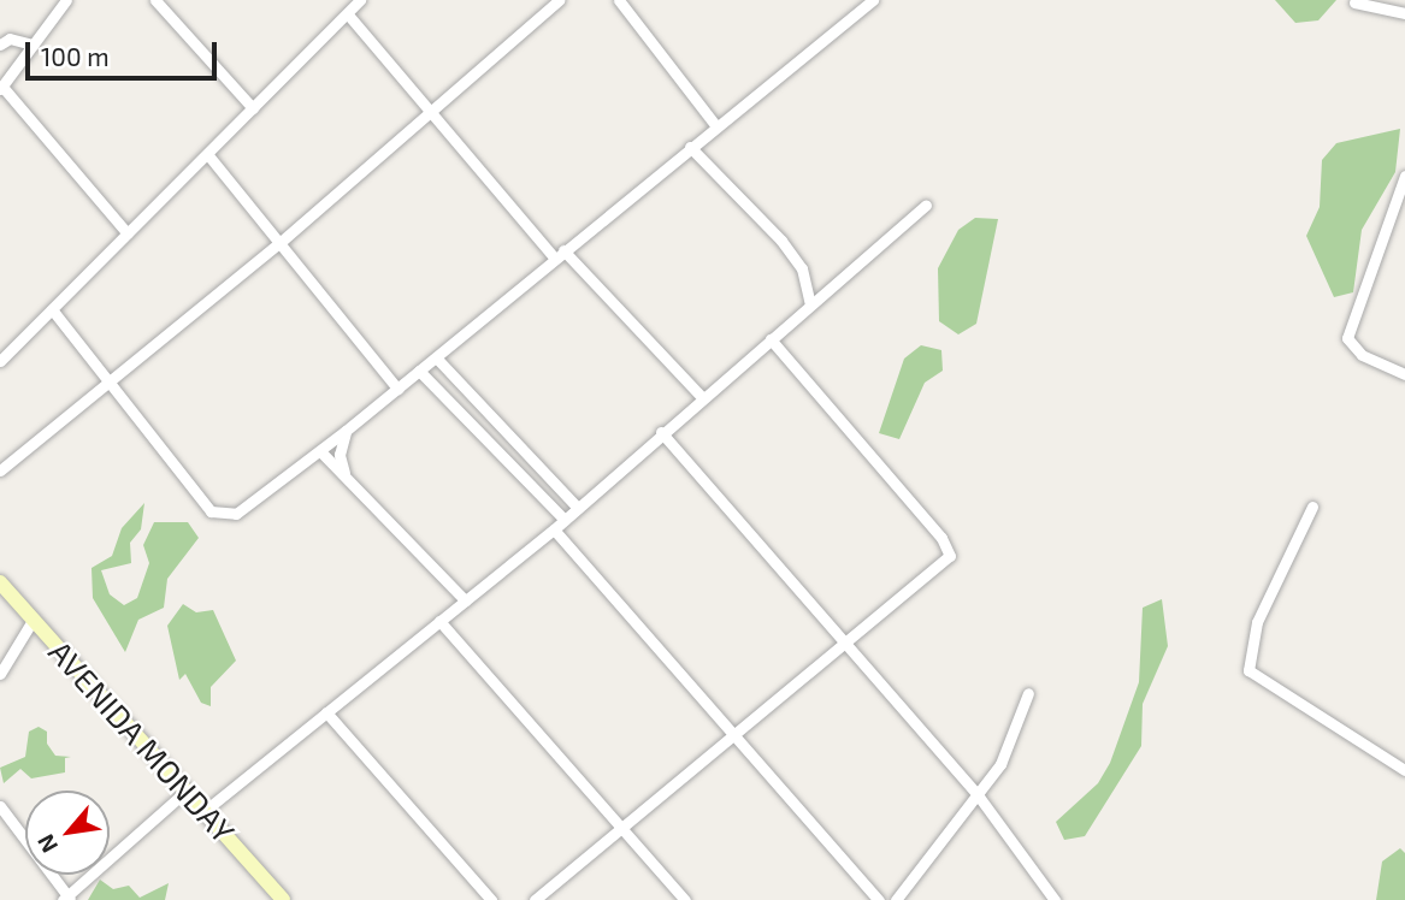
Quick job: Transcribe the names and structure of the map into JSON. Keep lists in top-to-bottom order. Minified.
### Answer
{"streets":{"main road":["AVENIDA MONDAY"]},"scale_bar":"100 m","north":"bottom left"}
